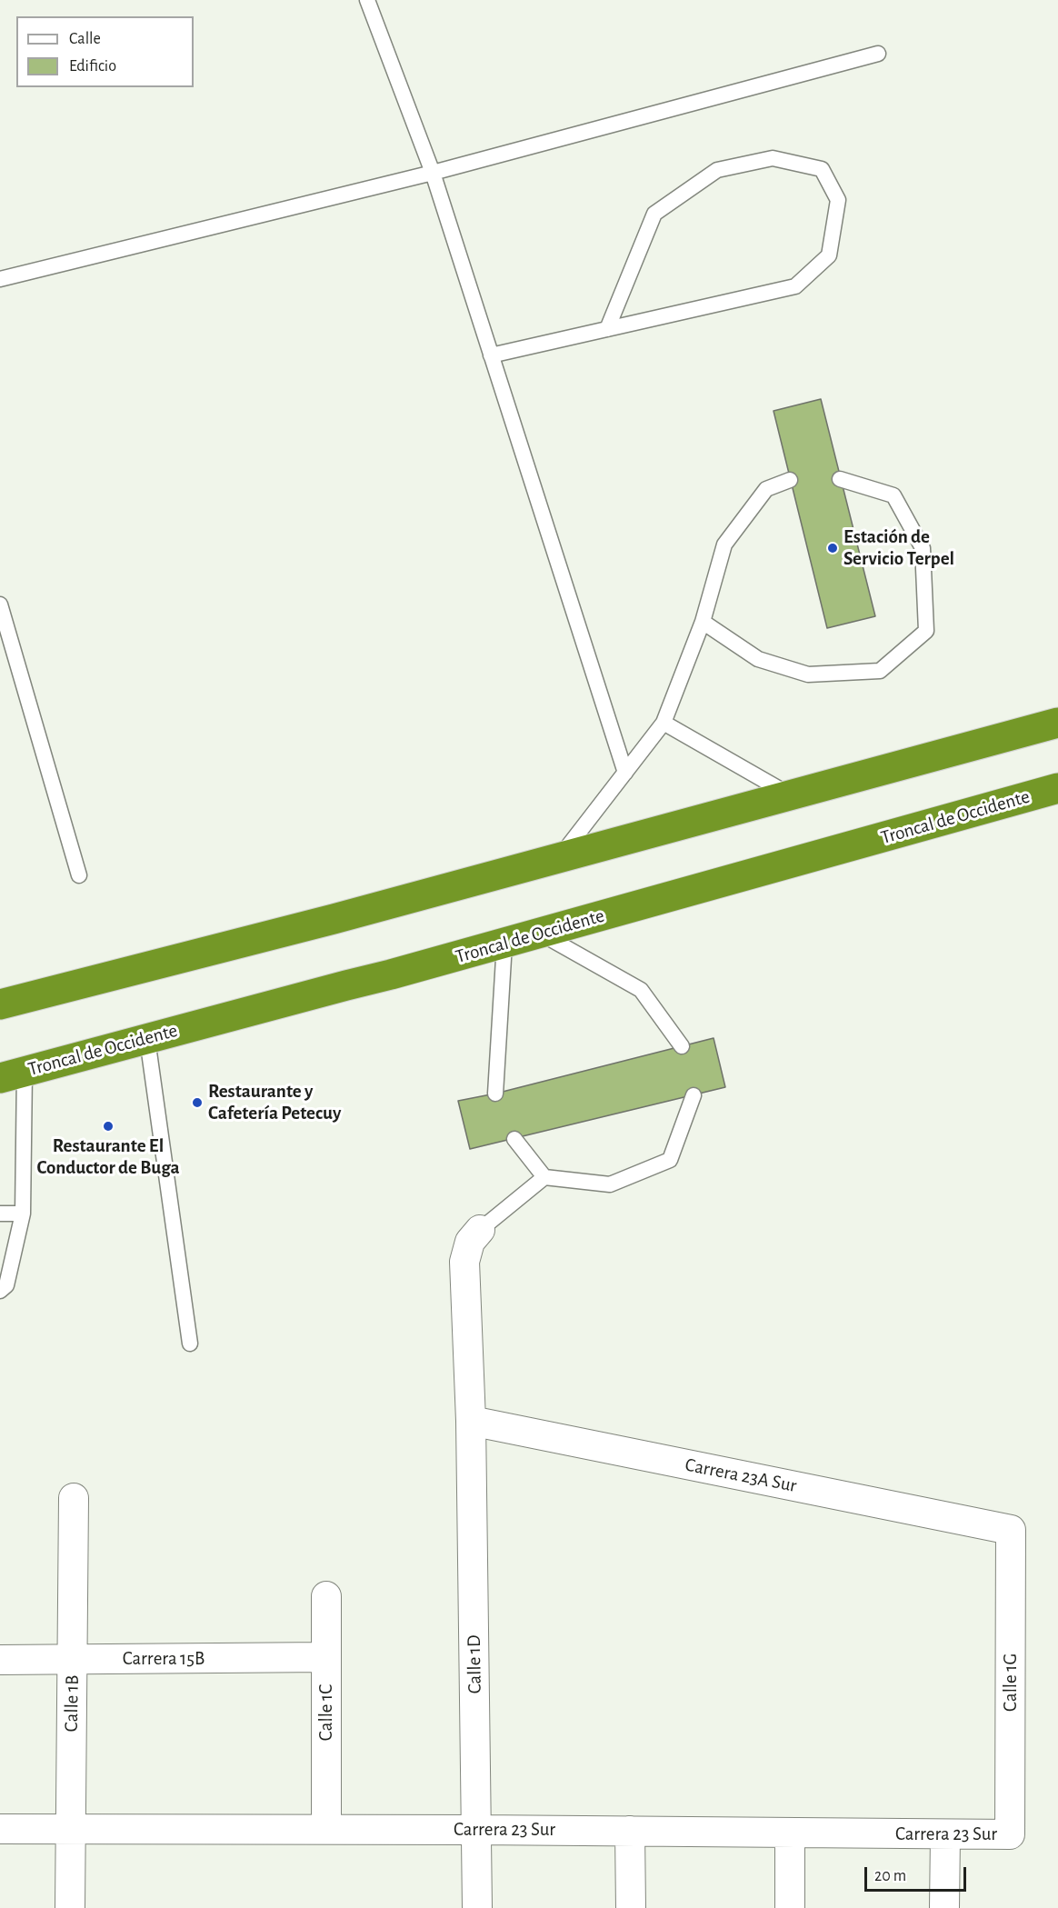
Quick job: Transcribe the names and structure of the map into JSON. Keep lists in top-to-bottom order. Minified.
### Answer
{"streets":{"highway":["Troncal de Occidente"],"street":["Carrera 23A Sur","Carrera 15B","Calle 1D","Calle 1G","Calle 1B","Calle 1C","Carrera 23 Sur"]},"crossings":[["Carrera 23A Sur","Calle 1D"],["Carrera 23A Sur","Calle 1G"],["Carrera 15B","Calle 1B"],["Carrera 15B","Calle 1C"],["Calle 1D","Carrera 23 Sur"],["Calle 1G","Carrera 23 Sur"],["Calle 1B","Carrera 23 Sur"],["Calle 1C","Carrera 23 Sur"]],"places":["Estación de Servicio Terpel","Restaurante y Cafetería Petecuy","Restaurante El Conductor de Buga"],"legend":["Calle","Edificio"],"scale_bar":"20 m"}
